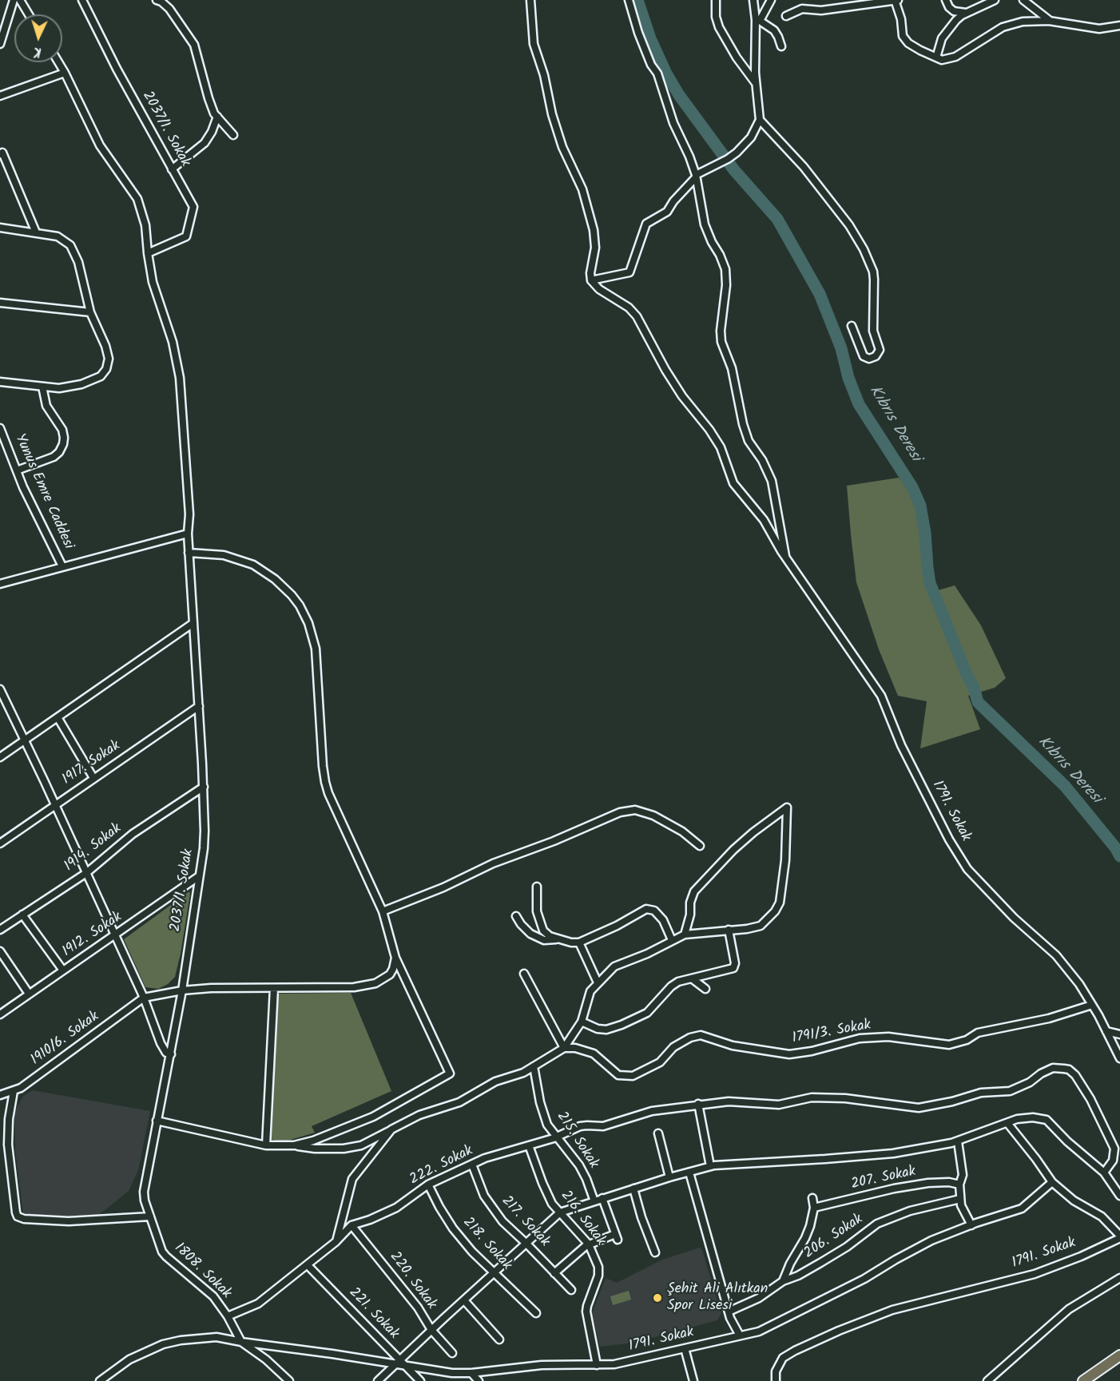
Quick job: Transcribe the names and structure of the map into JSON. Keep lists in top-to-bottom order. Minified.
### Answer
{"streets":{"street":["2037/1. Sokak","Yunus Emre Caddesi","1917. Sokak","1791. Sokak","1914. Sokak","1912. Sokak","1791/3. Sokak","1910/6. Sokak","215. Sokak","222. Sokak","207. Sokak","216. Sokak","217. Sokak","206. Sokak","218. Sokak","1808. Sokak","220. Sokak","221. Sokak"]},"crossings":[["2037/1. Sokak","1917. Sokak"],["2037/1. Sokak","1914. Sokak"],["2037/1. Sokak","1912. Sokak"],["2037/1. Sokak","1808. Sokak"],["1791. Sokak","1791/3. Sokak"],["1791. Sokak","216. Sokak"],["1791. Sokak","1808. Sokak"],["1791. Sokak","221. Sokak"],["215. Sokak","222. Sokak"],["222. Sokak","216. Sokak"],["222. Sokak","217. Sokak"],["222. Sokak","218. Sokak"],["222. Sokak","1808. Sokak"],["222. Sokak","220. Sokak"],["222. Sokak","221. Sokak"]],"water":["Kıbrıs Deresi"],"places":["Şehit Ali Alıtkan Spor Lisesi"],"north":"bottom"}
